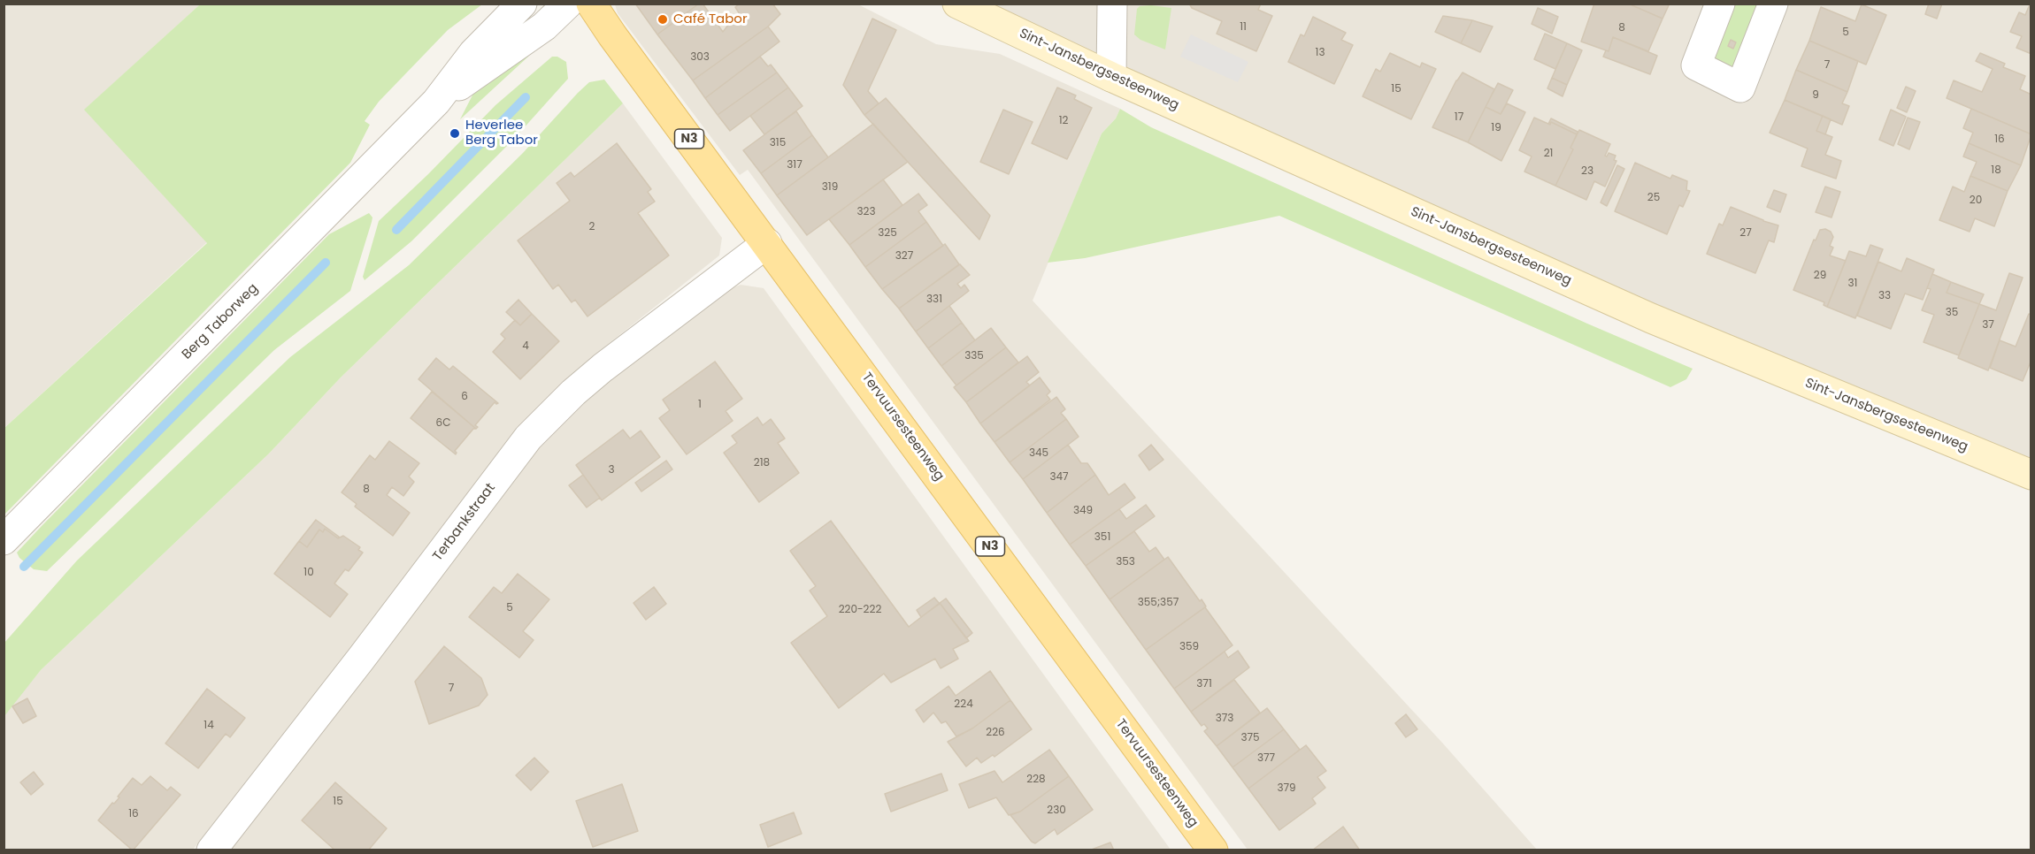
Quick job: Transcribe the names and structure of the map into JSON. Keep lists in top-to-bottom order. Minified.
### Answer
{"streets":{"main road":["Sint-Jansbergsesteenweg","N3","Tervuursesteenweg"],"street":["Berg Taborweg","Terbankstraat"]},"crossings":[["Tervuursesteenweg","Terbankstraat"]],"places":["Café Tabor","Heverlee Berg Tabor"],"house_numbers":["11","8","5","13","303","7","15","9","17","12","19","16","315","21","317","18","23","319","25","20","323","2","325","27","327","29","31","33","331","35","37","4","335","6","1","6C","345","218","3","347","8","349","351","353","10","355;357","5","220-222","359","371","7","224","373","14","226","375","377","228","379","15","230","16"]}
